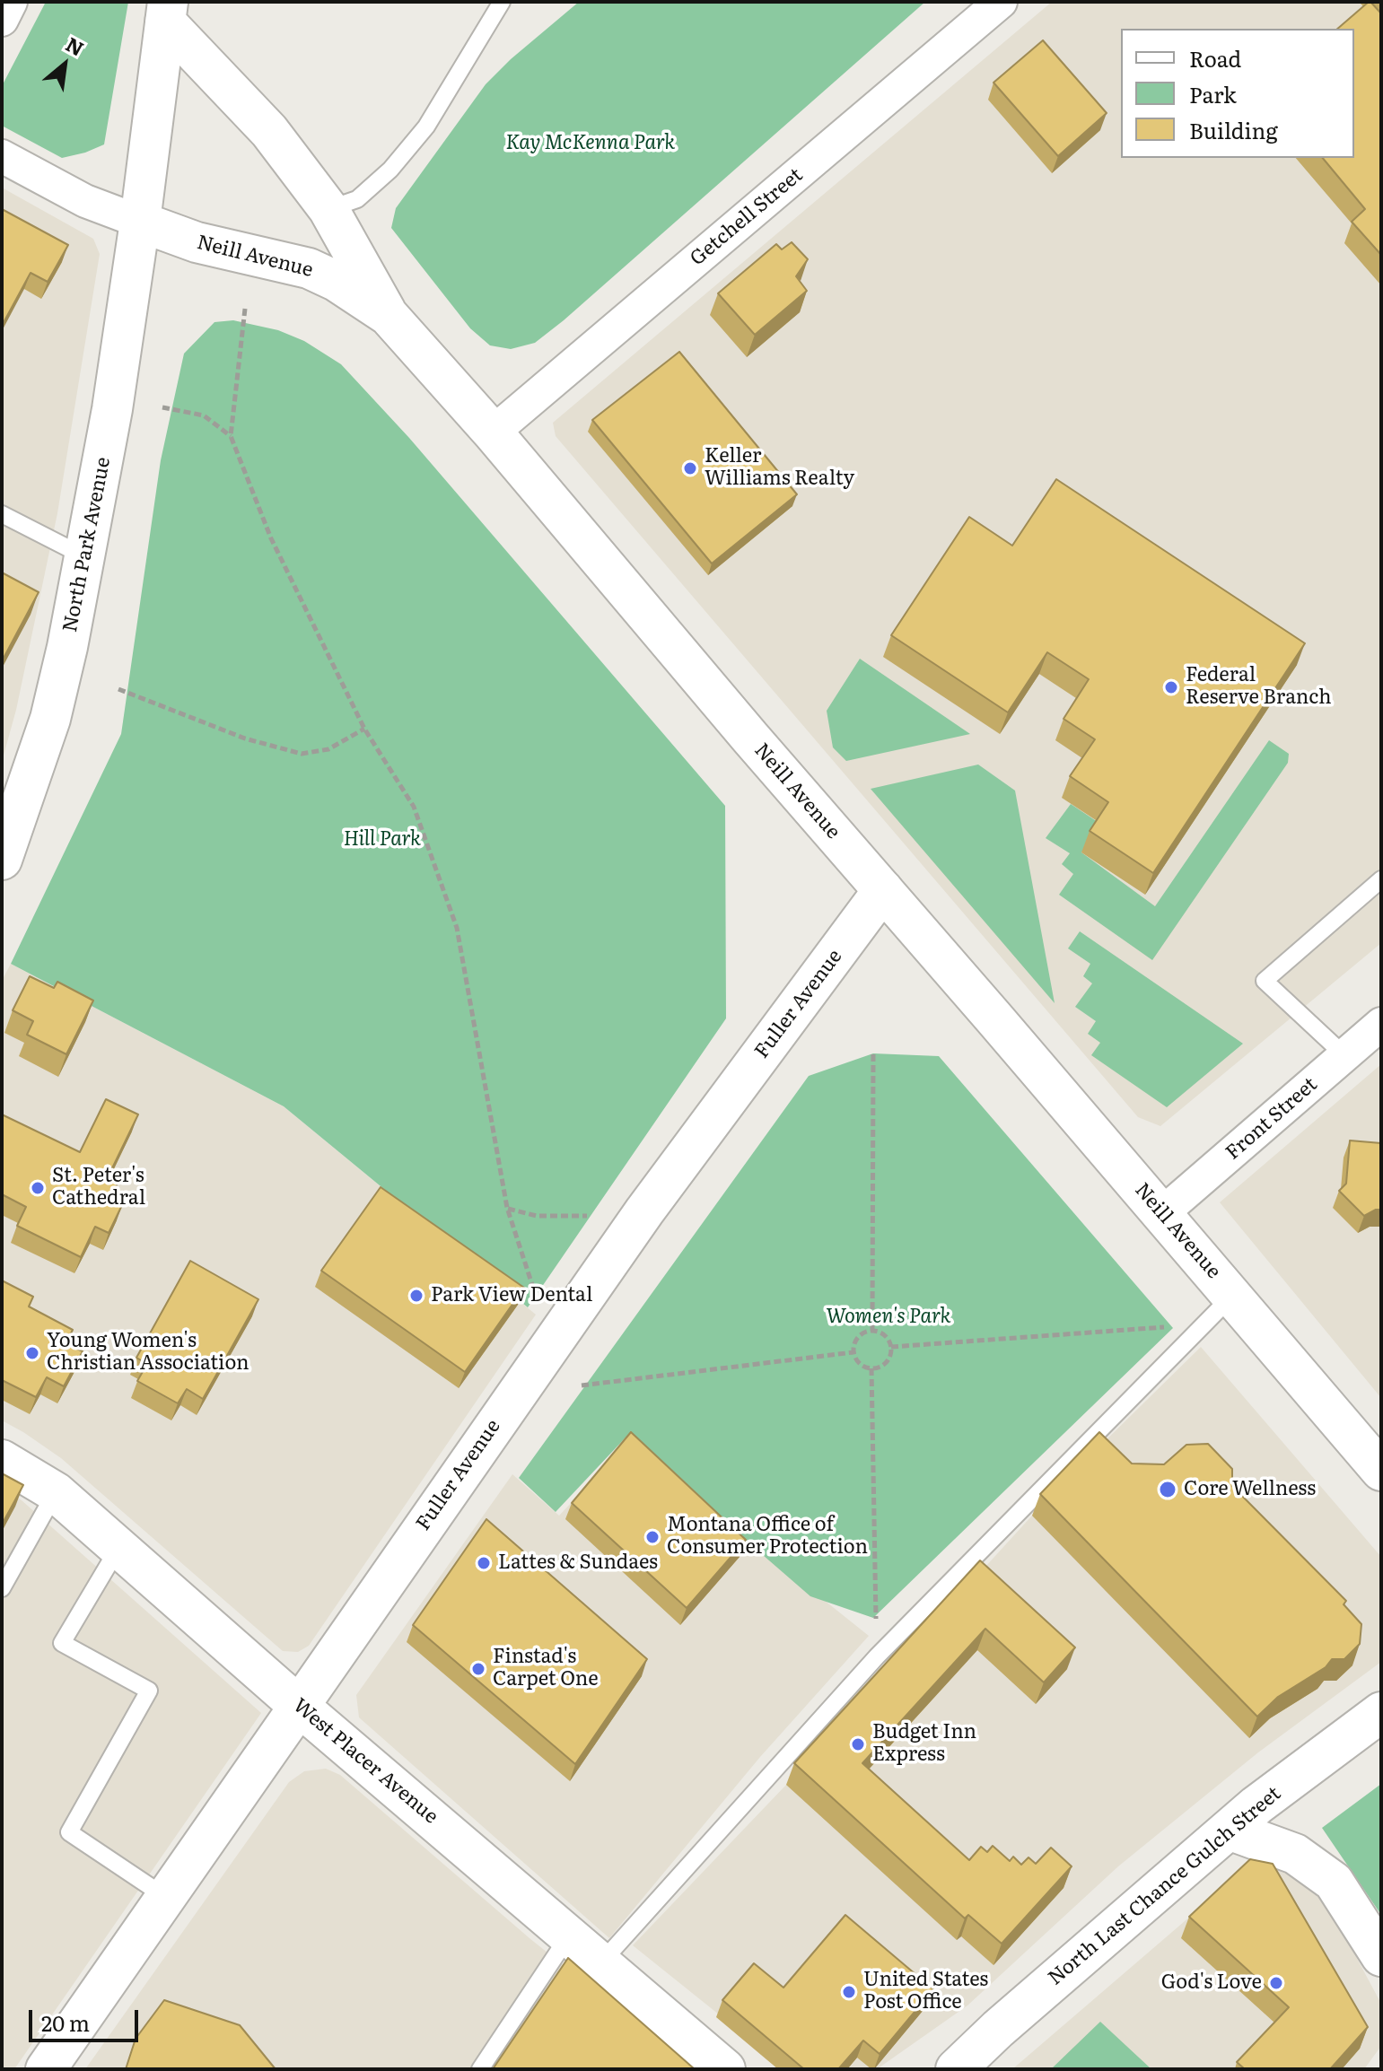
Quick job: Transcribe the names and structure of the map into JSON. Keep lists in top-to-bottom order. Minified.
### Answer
{"streets":{"street":["Getchell Street","Neill Avenue","North Park Avenue","Fuller Avenue","Front Street","West Placer Avenue","North Last Chance Gulch Street"]},"crossings":[["Getchell Street","Neill Avenue"],["Neill Avenue","North Park Avenue"],["Neill Avenue","Fuller Avenue"],["Neill Avenue","Front Street"],["Fuller Avenue","West Placer Avenue"]],"parks":["Kay McKenna Park","Hill Park","Women's Park"],"places":["Keller Williams Realty","Federal Reserve Branch","St. Peter's Cathedral","Park View Dental","Young Women's Christian Association","Core Wellness","Montana Office of Consumer Protection","Lattes & Sundaes","Finstad's Carpet One","Budget Inn Express","God's Love","United States Post Office"],"legend":["Road","Park","Building"],"scale_bar":"20 m","north":"top right"}
